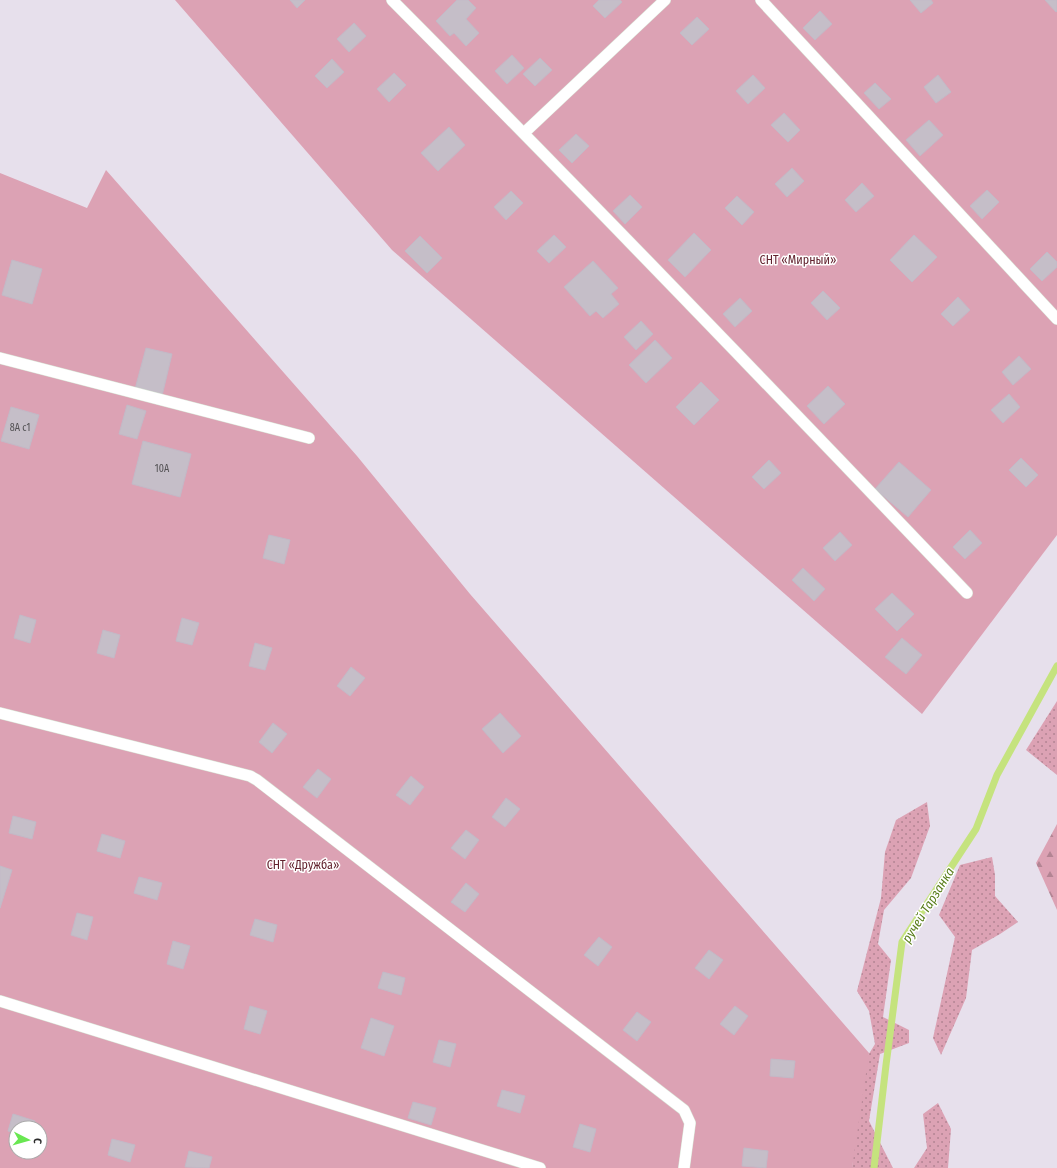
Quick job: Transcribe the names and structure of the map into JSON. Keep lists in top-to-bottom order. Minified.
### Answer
{"water":["ручей Тарзанка"],"parks":["СНТ «Мирный»","СНТ «Дружба»"],"house_numbers":["8А с1","10А"],"north":"right"}
